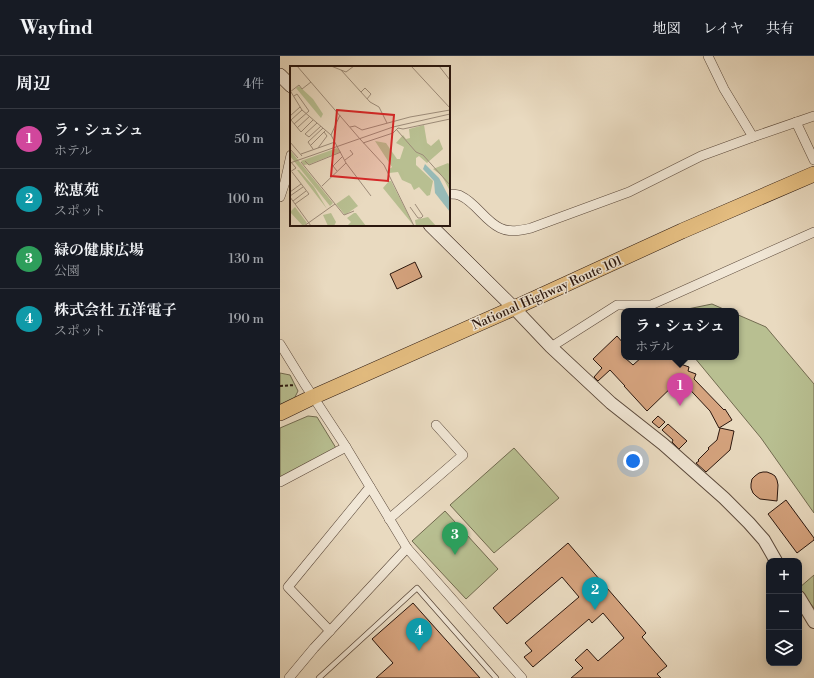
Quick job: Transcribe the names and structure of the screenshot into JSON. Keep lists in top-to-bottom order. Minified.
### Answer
{"streets":{"highway":["National Highway Route 101"]},"page":{"header":"Wayfind","nav":["地図","レイヤ","共有"],"heading":["周辺","4件"],"list":[{"mark":"1","name":"ラ・シュシュ","note":"ホテル","value":"50 m"},{"mark":"2","name":"松恵苑","note":"スポット","value":"100 m"},{"mark":"3","name":"緑の健康広場","note":"公園","value":"130 m"},{"mark":"4","name":"株式会社 五洋電子","note":"スポット","value":"190 m"}],"popup":["ラ・シュシュ","ホテル"],"pins":["1","3","2","4"],"map_buttons":["+","−"]}}
